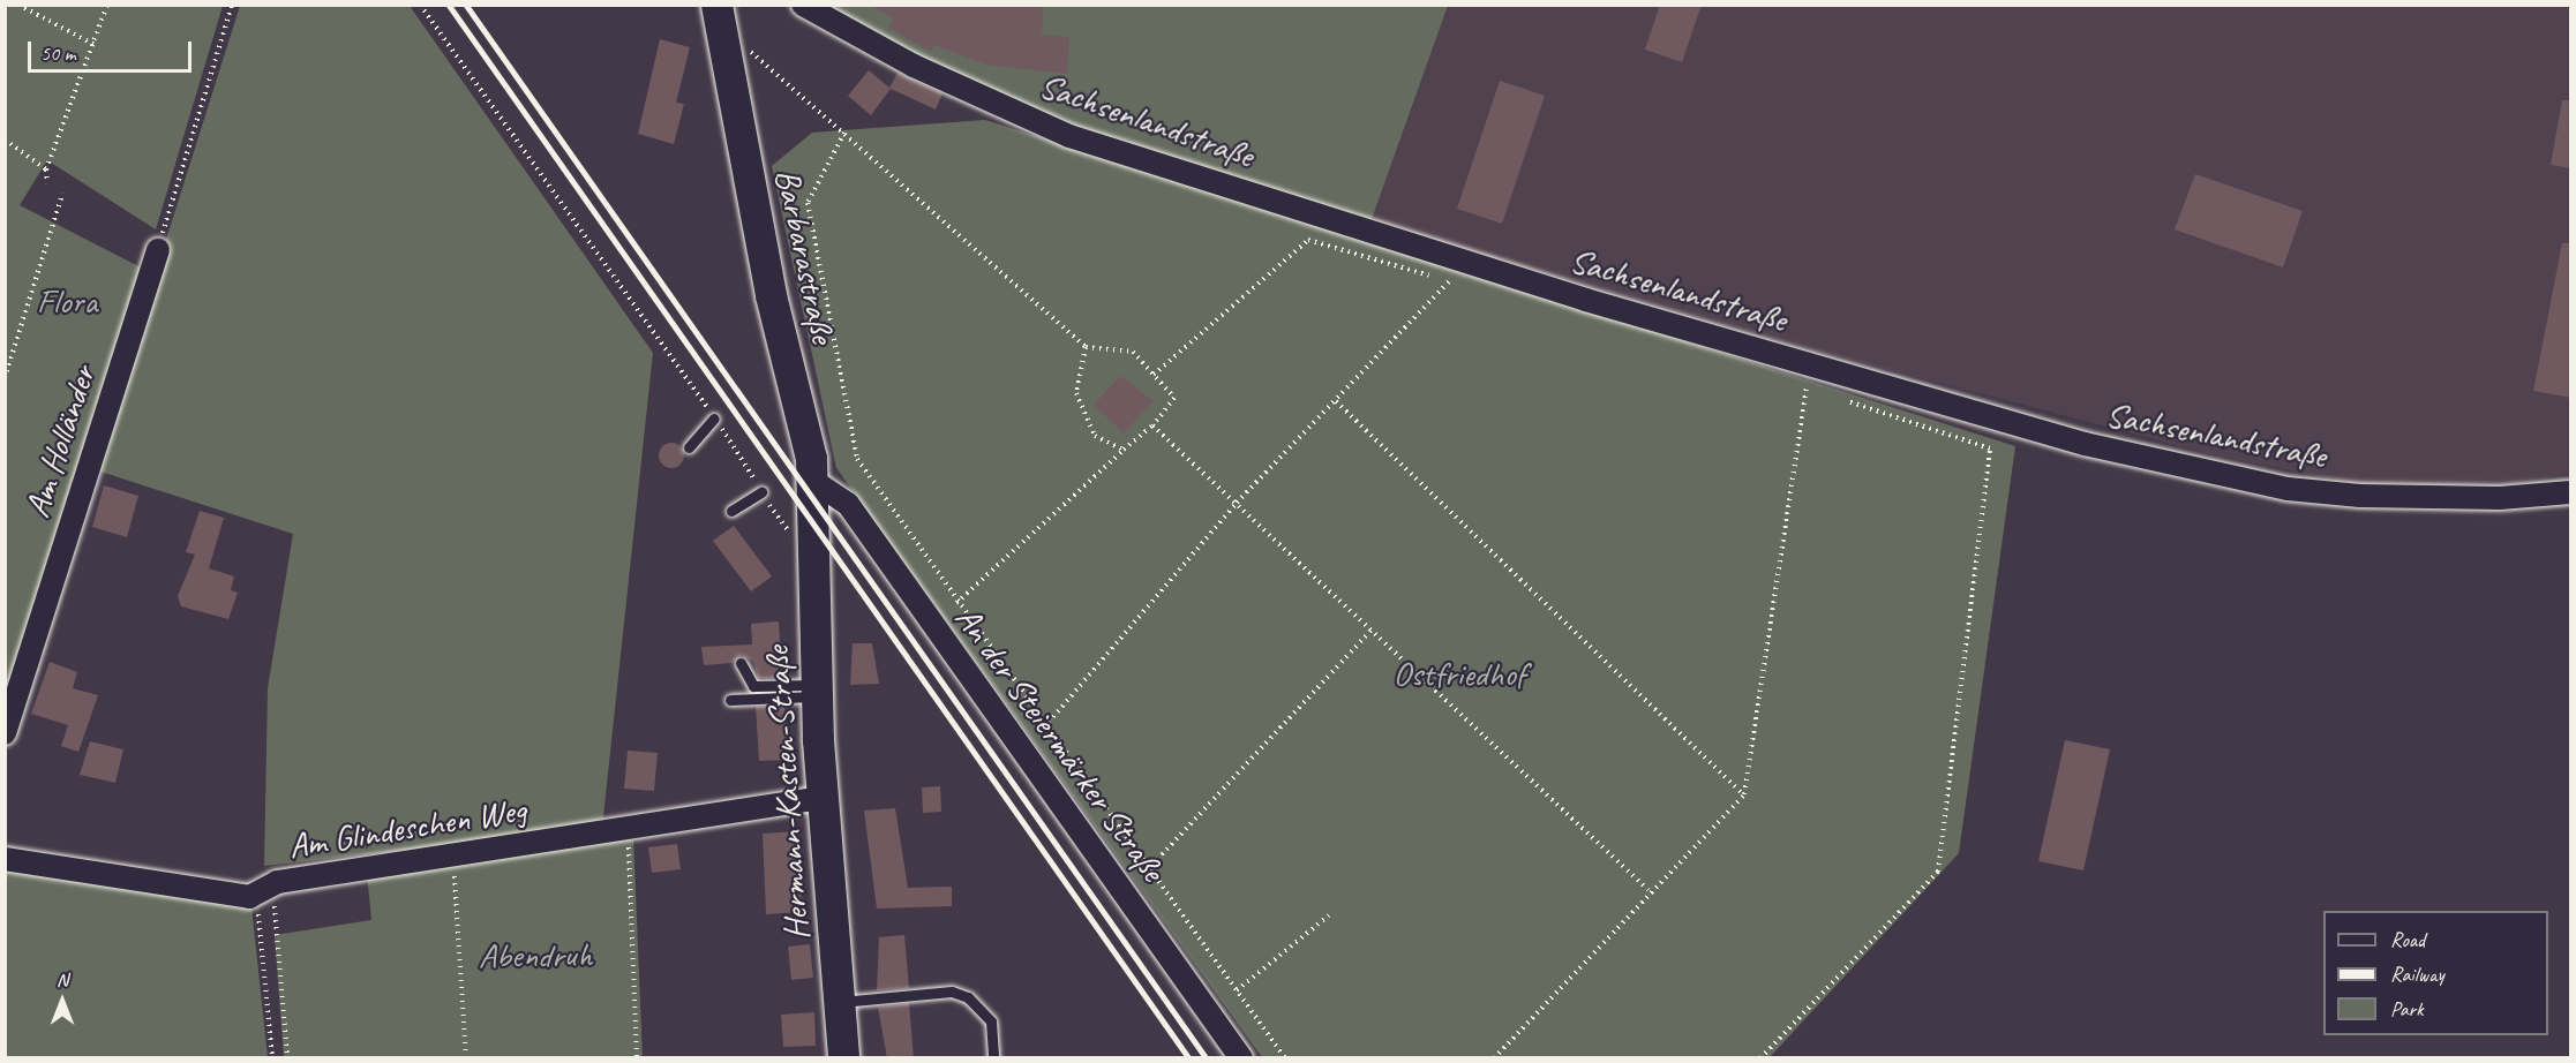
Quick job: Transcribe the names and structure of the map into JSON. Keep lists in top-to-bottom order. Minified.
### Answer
{"streets":{"street":["Sachsenlandstraße","Barbarastraße","Am Holländer","An der Steiermärker Straße","Hermann-Kasten-Straße","Am Glindeschen Weg"]},"crossings":[["Barbarastraße","An der Steiermärker Straße"],["Barbarastraße","Hermann-Kasten-Straße"],["Hermann-Kasten-Straße","Am Glindeschen Weg"]],"parks":["Flora","Ostfriedhof","Abendruh"],"legend":["Road","Railway","Park"],"scale_bar":"50 m","north":"top"}
